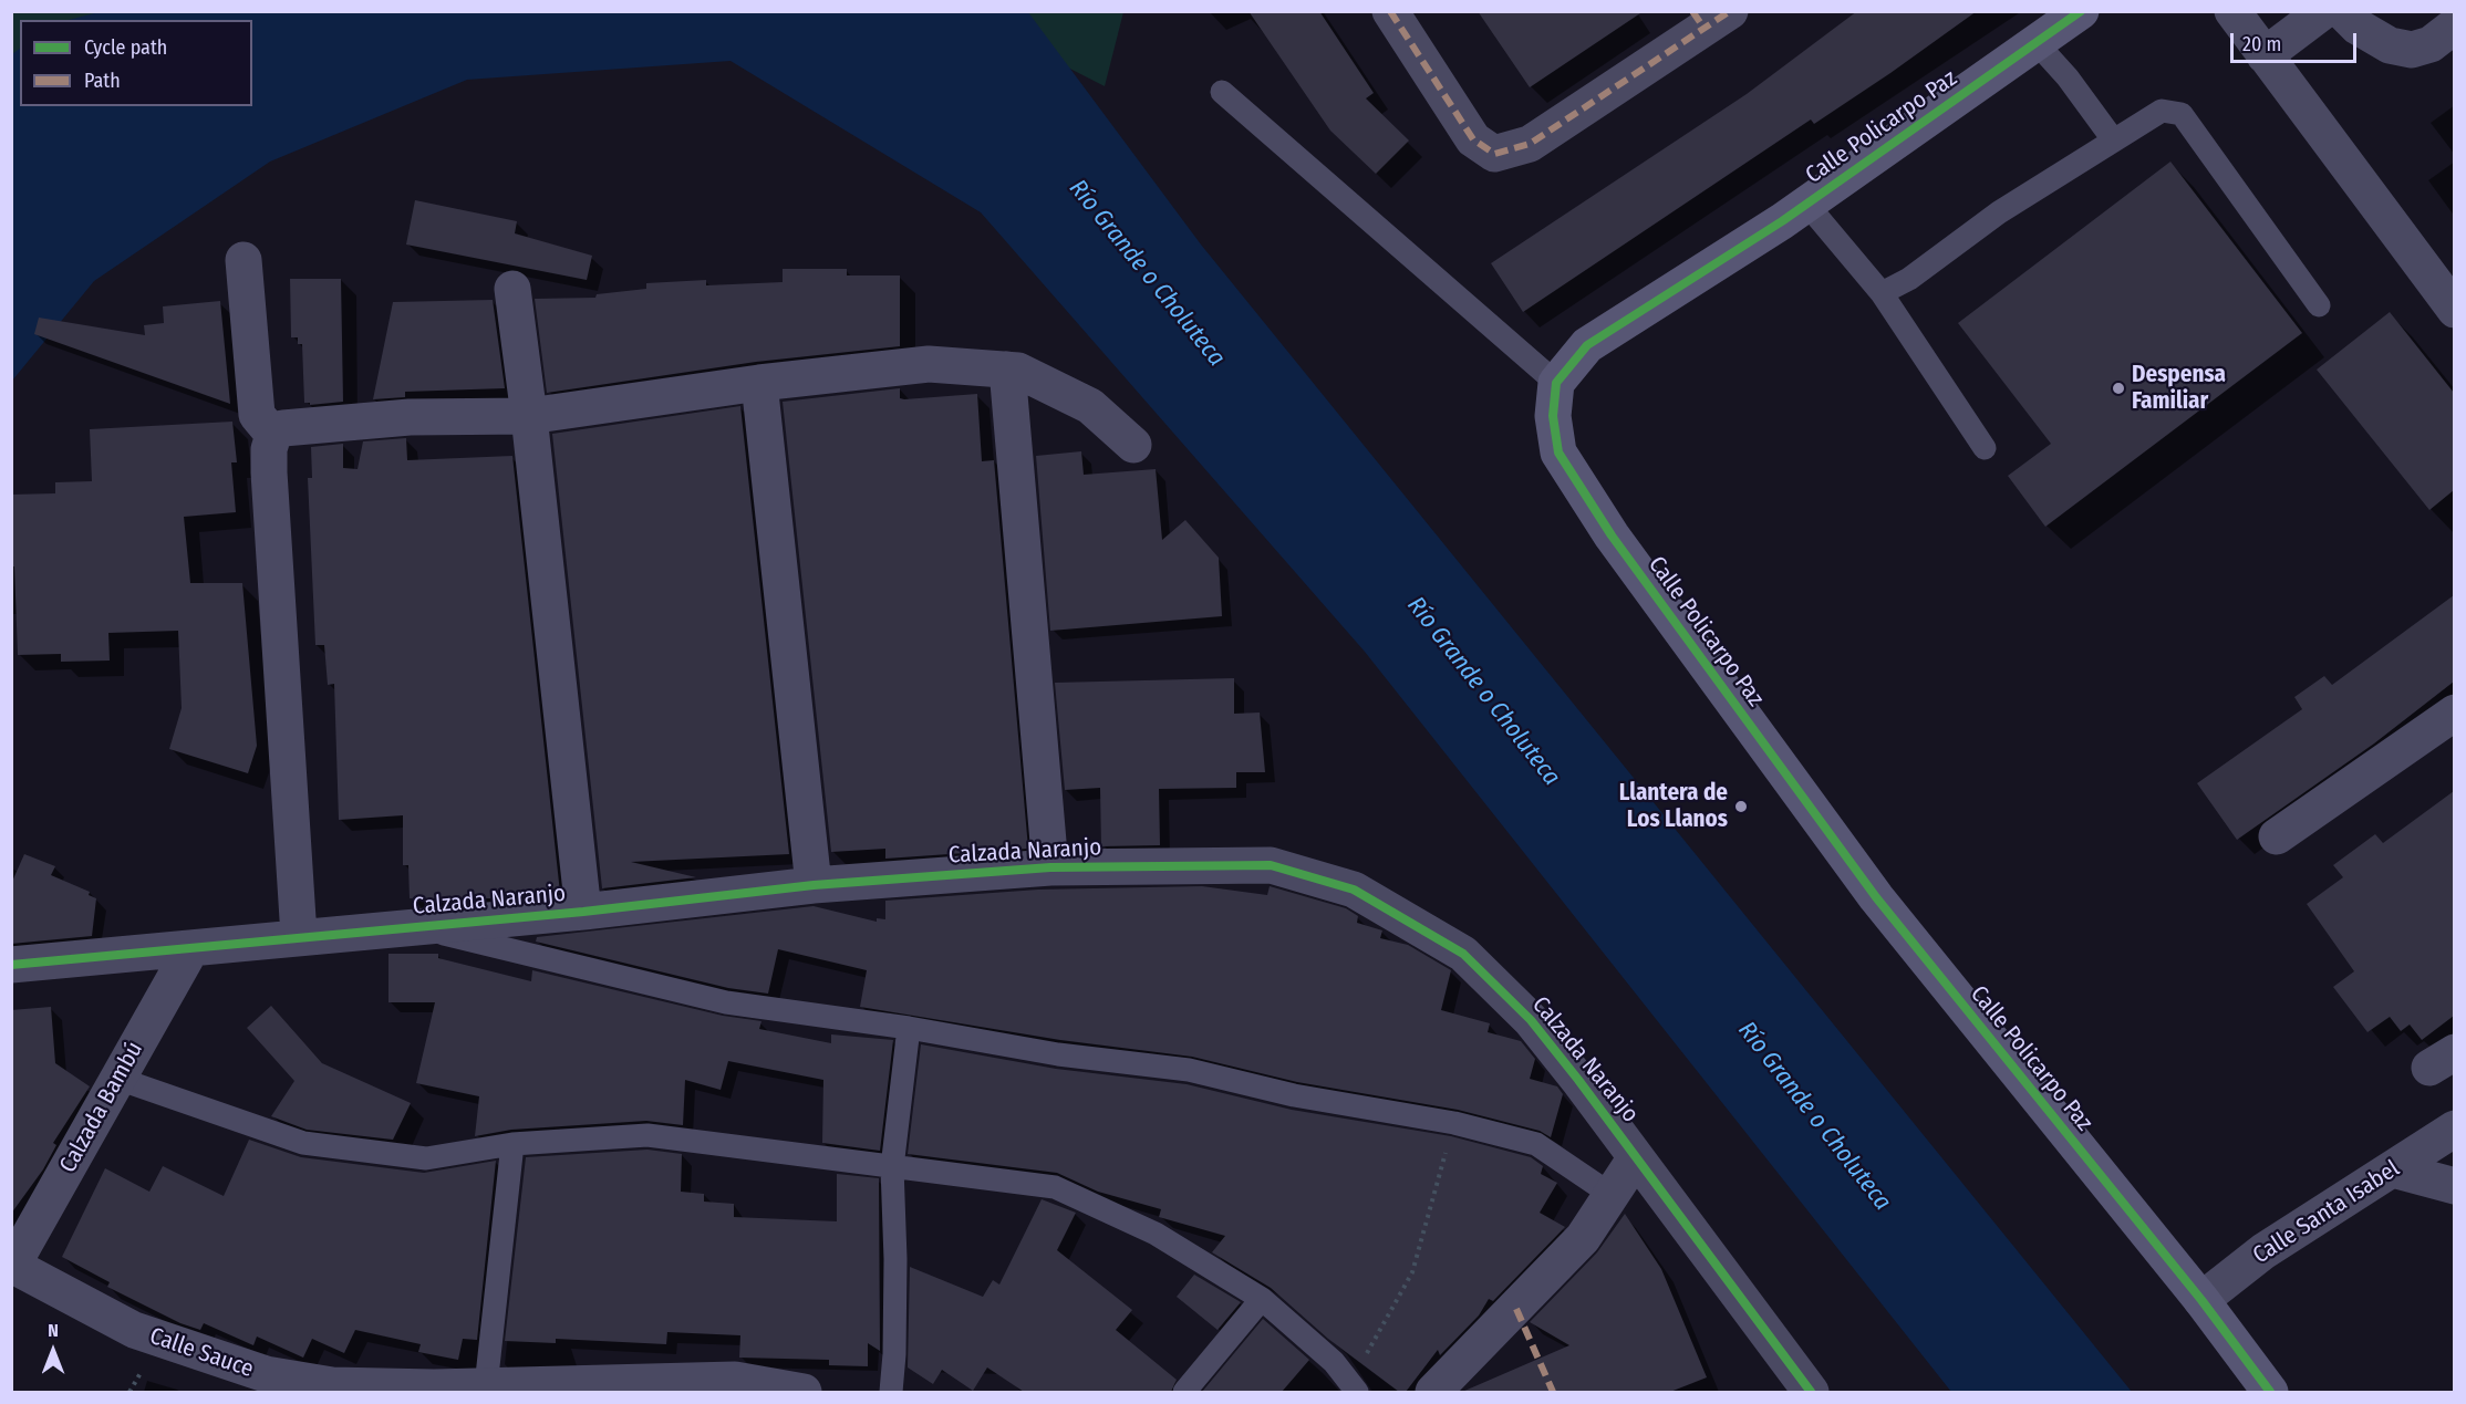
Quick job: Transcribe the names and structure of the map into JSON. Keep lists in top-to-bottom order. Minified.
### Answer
{"streets":{"street":["Calle Policarpo Paz","Calzada Naranjo","Calzada Bambú","Calle Santa Isabel","Calle Sauce"]},"crossings":[["Calle Policarpo Paz","Calle Santa Isabel"],["Calzada Naranjo","Calzada Bambú"],["Calzada Bambú","Calle Sauce"]],"water":["Río Grande o Choluteca"],"places":["Despensa Familiar","Llantera de Los Llanos"],"legend":["Cycle path","Path"],"scale_bar":"20 m","north":"top"}
